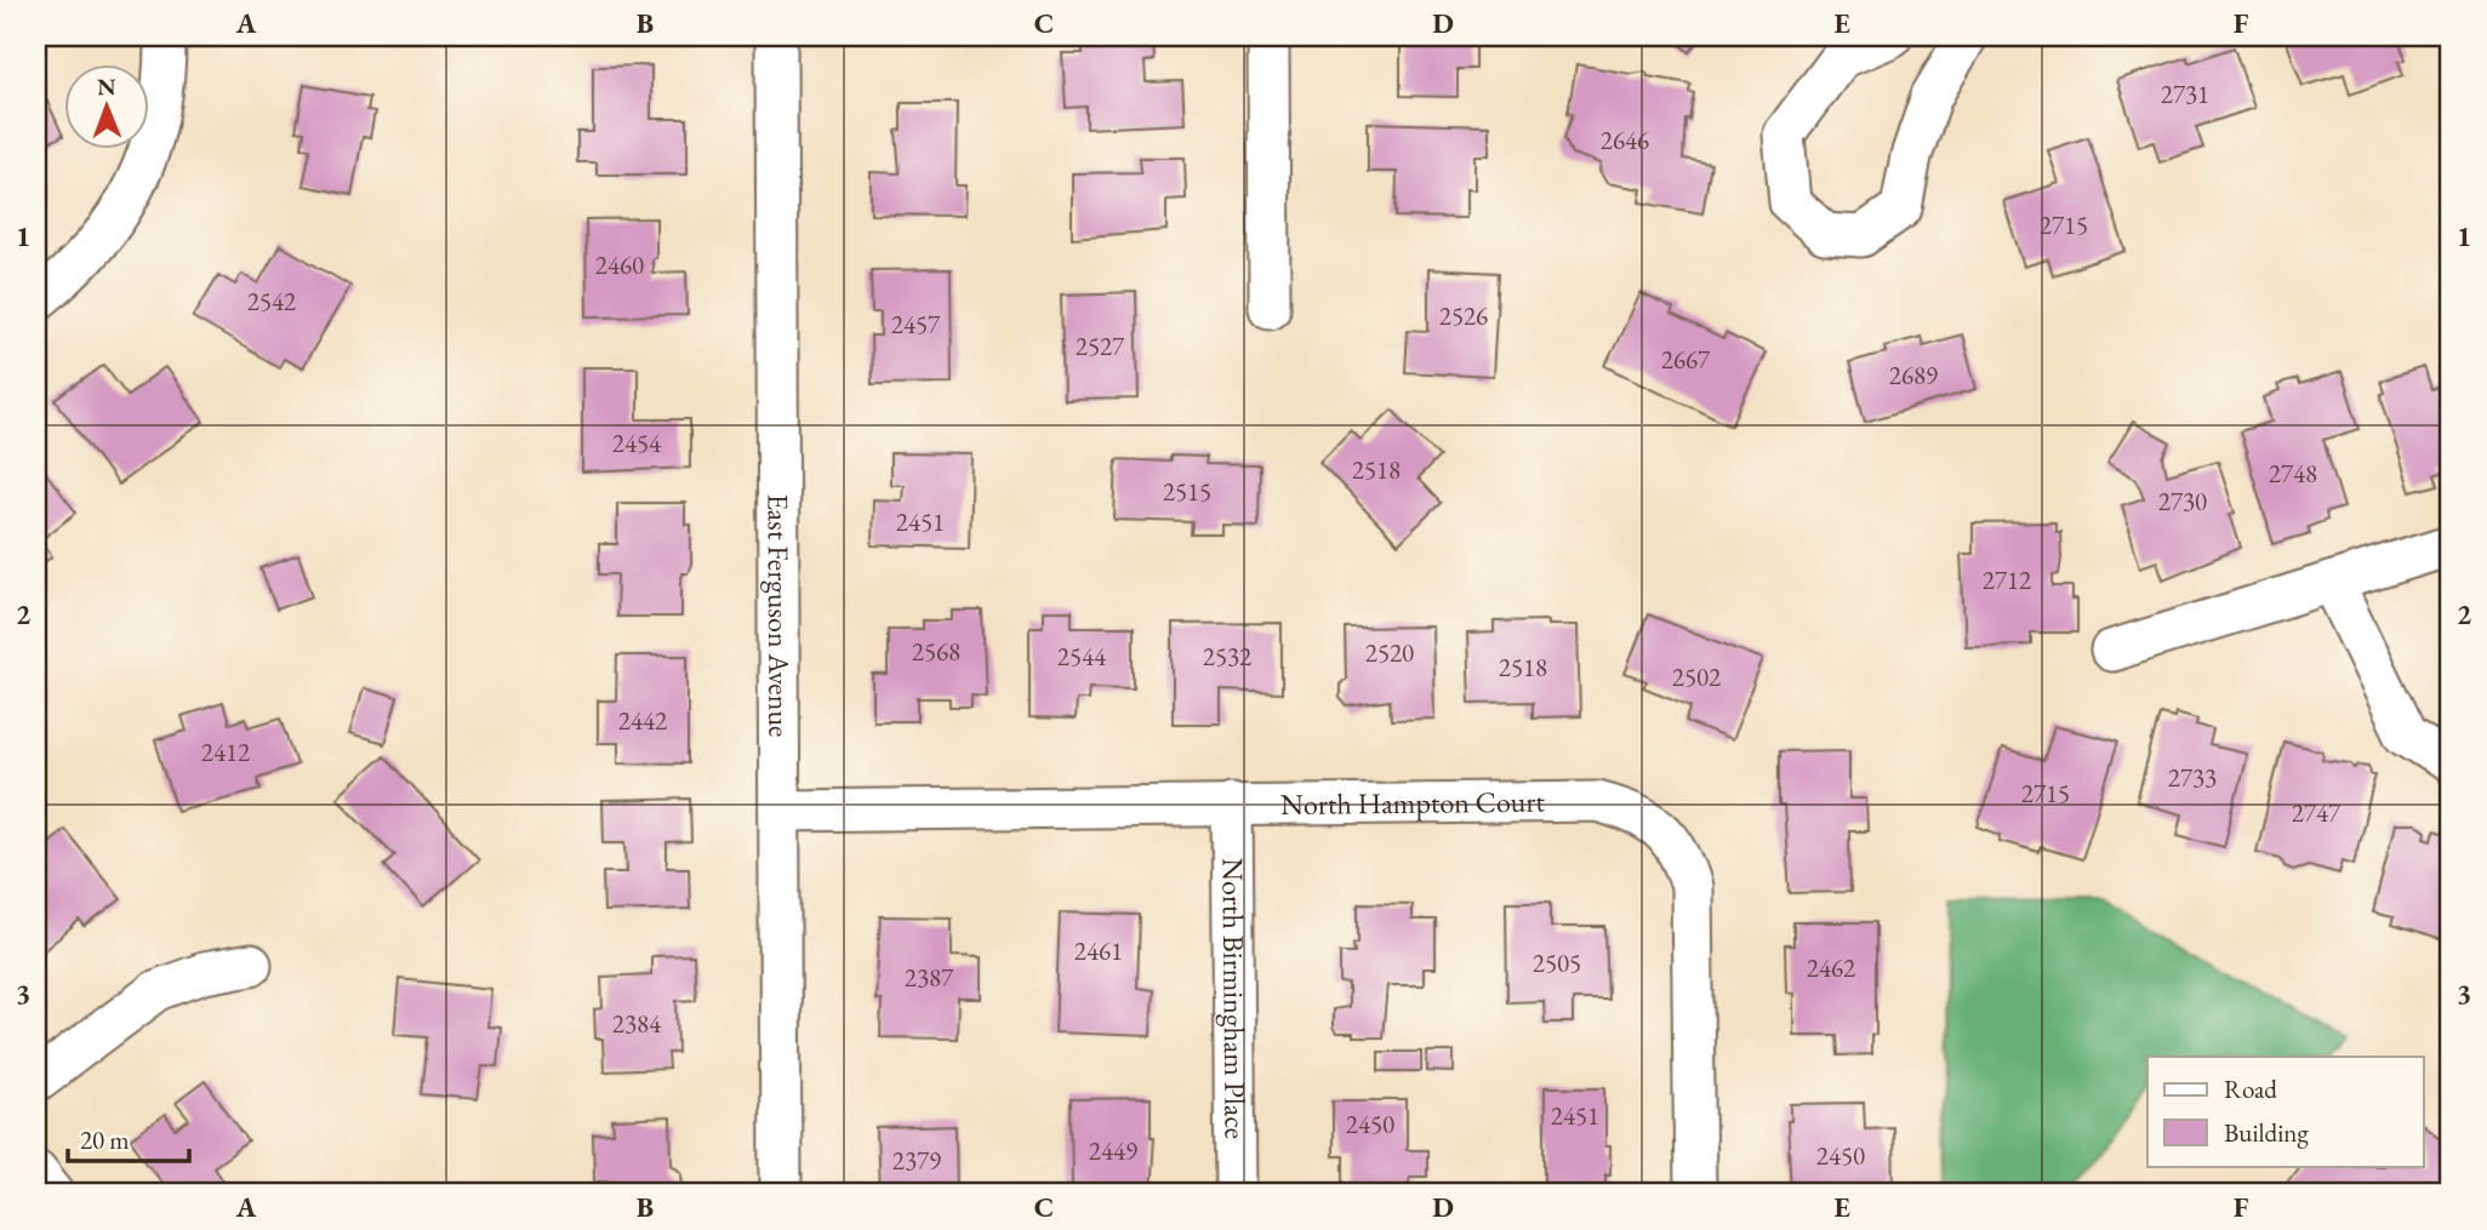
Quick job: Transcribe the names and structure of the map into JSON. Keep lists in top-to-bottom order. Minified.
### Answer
{"streets":{"street":["East Ferguson Avenue","North Hampton Court","North Birmingham Place"]},"crossings":[["East Ferguson Avenue","North Hampton Court"],["North Hampton Court","North Birmingham Place"]],"house_numbers":["2731","2646","2715","2460","2542","2526","2457","2527","2667","2689","2454","2518","2748","2515","2730","2451","2712","2568","2520","2544","2532","2518","2502","2442","2412","2733","2715","2747","2461","2505","2462","2387","2384","2451","2450","2449","2450","2379"],"legend":["Road","Building"],"scale_bar":"20 m","north":"top","grid":{"columns":["A","B","C","D","E","F"],"rows":["1","2","3"]}}
